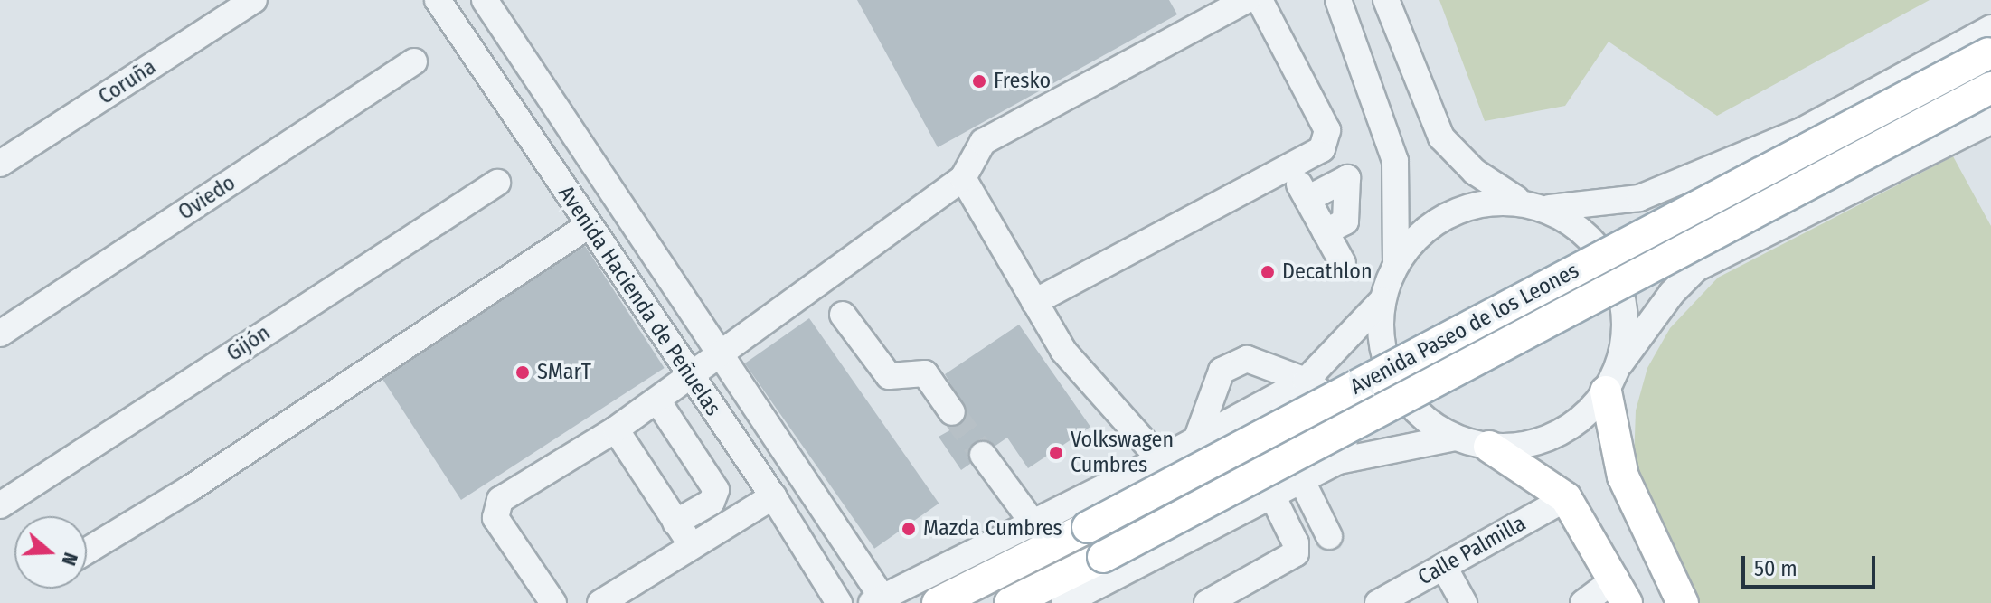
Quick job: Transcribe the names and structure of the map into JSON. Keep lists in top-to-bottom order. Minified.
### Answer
{"streets":{"main road":["Avenida Paseo de los Leones"],"street":["Coruña","Oviedo","Avenida Hacienda de Peñuelas","Gijón","Calle Palmilla"]},"crossings":[["Avenida Hacienda de Peñuelas","Avenida Paseo de los Leones"]],"places":["Fresko","Decathlon","SMarT","Volkswagen Cumbres","Mazda Cumbres"],"scale_bar":"50 m","north":"right"}
